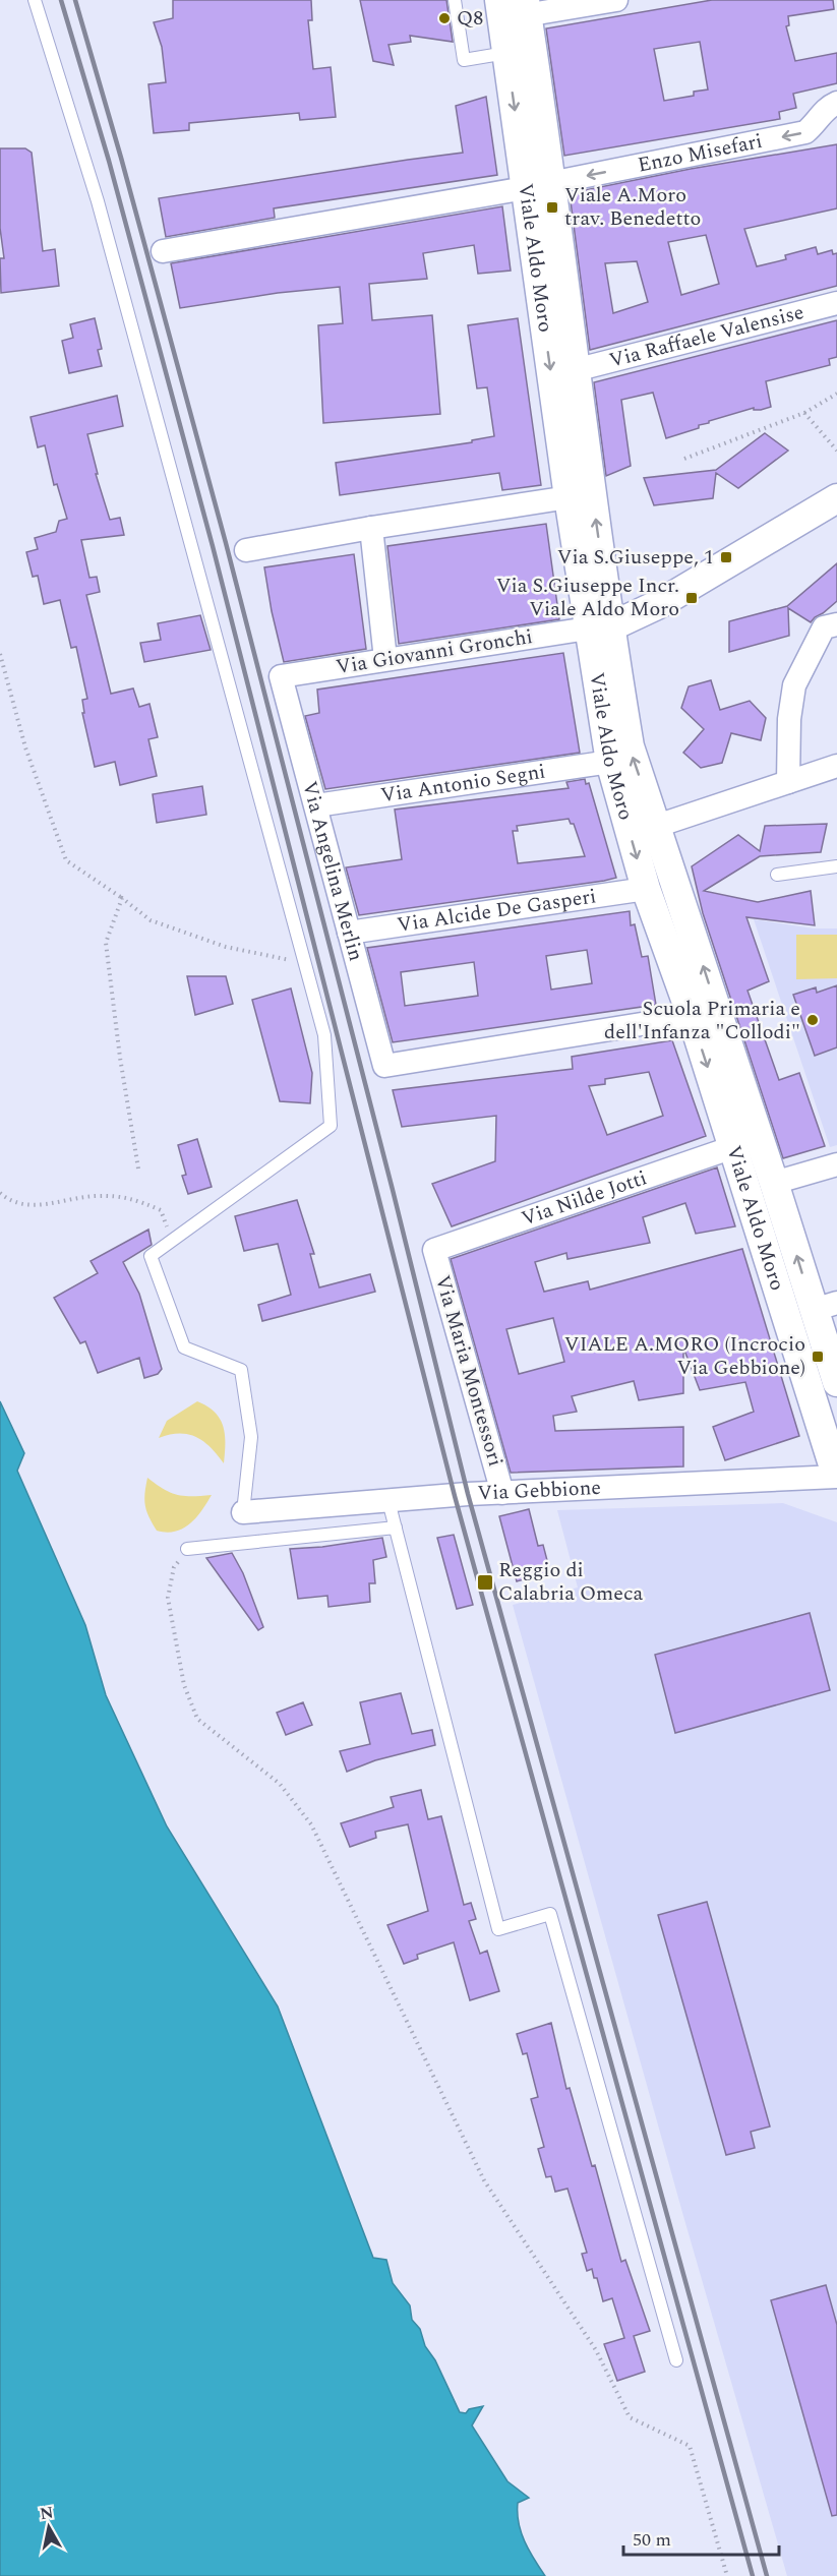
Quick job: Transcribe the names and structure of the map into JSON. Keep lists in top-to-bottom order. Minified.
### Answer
{"streets":{"street":["Enzo Misefari","Viale Aldo Moro","Via Raffaele Valensise","Via Giovanni Gronchi","Via Antonio Segni","Via Angelina Merlin","Via Alcide De Gasperi","Via Nilde Jotti","Via Maria Montessori","Via Gebbione"]},"crossings":[["Enzo Misefari","Viale Aldo Moro"],["Viale Aldo Moro","Via Raffaele Valensise"],["Viale Aldo Moro","Via Giovanni Gronchi"],["Viale Aldo Moro","Via Antonio Segni"],["Viale Aldo Moro","Via Angelina Merlin"],["Viale Aldo Moro","Via Alcide De Gasperi"],["Viale Aldo Moro","Via Nilde Jotti"],["Via Giovanni Gronchi","Via Angelina Merlin"],["Via Antonio Segni","Via Angelina Merlin"],["Via Angelina Merlin","Via Alcide De Gasperi"],["Via Nilde Jotti","Via Maria Montessori"],["Via Maria Montessori","Via Gebbione"]],"places":{"other":["Q8","Scuola Primaria e dell'Infanza \"Collodi\""],"transit":["Viale A.Moro trav. Benedetto","Via S.Giuseppe, 1","Via S.Giuseppe Incr. Viale Aldo Moro","VIALE A.MORO (Incrocio Via Gebbione)","Reggio di Calabria Omeca"]},"scale_bar":"50 m","north":"top"}
